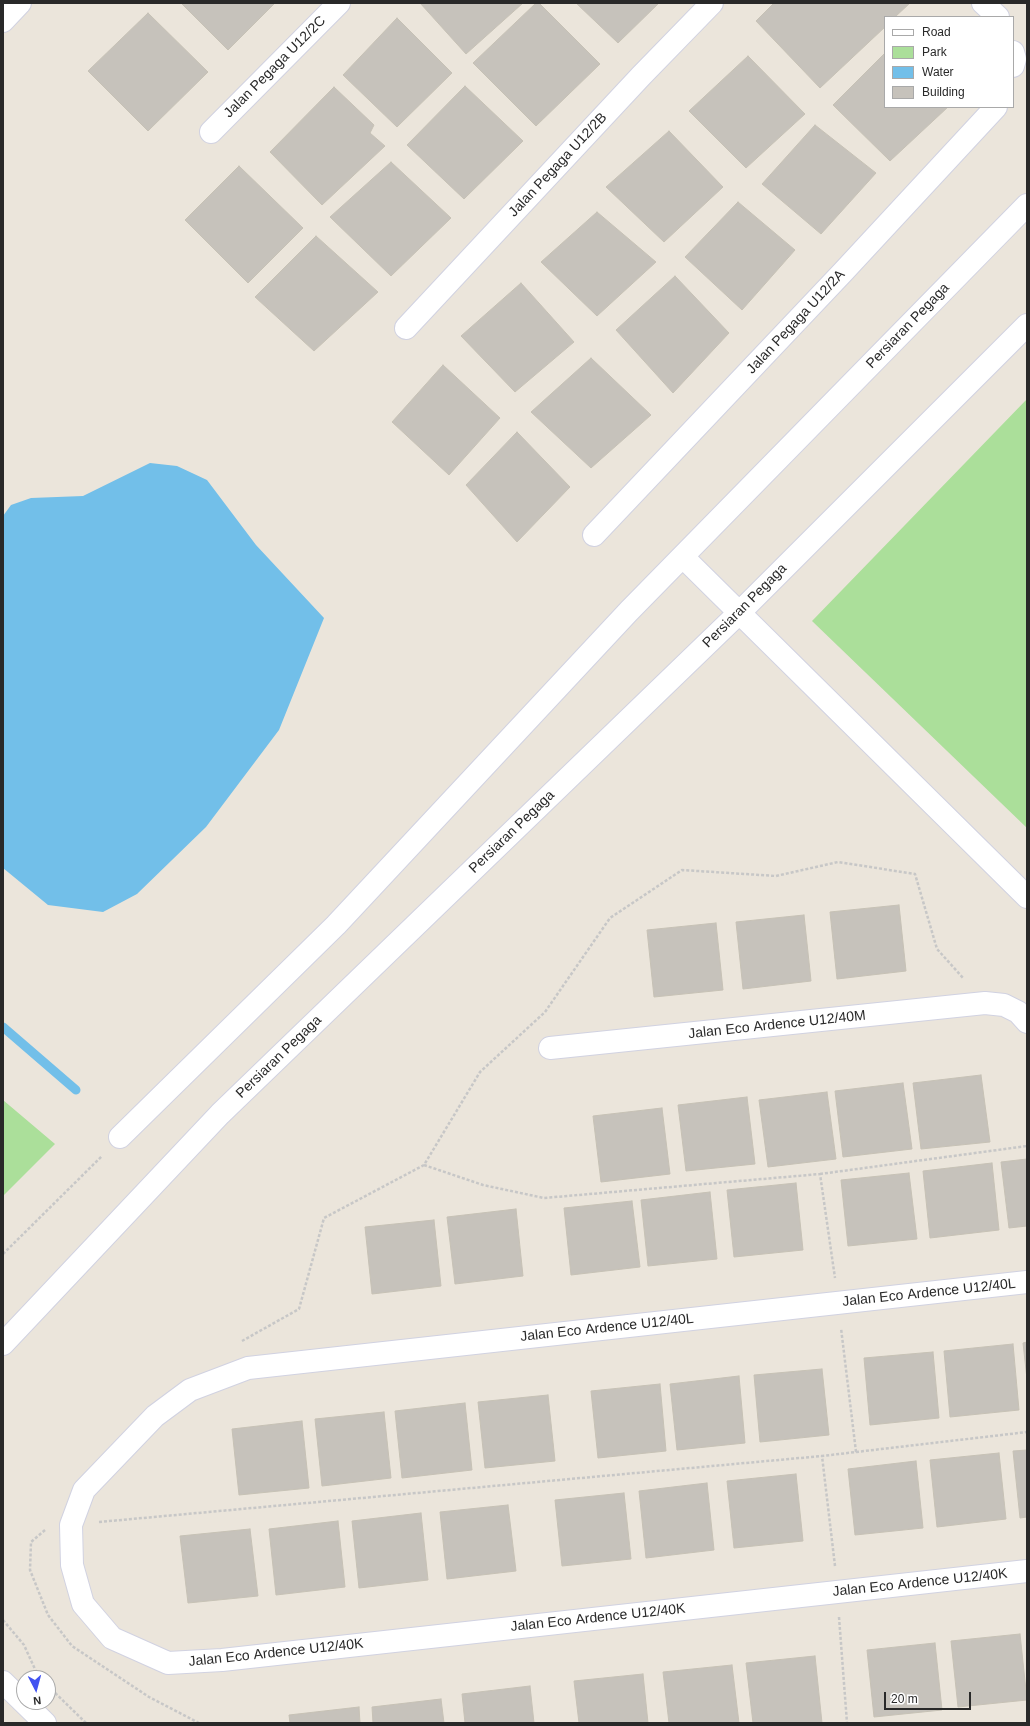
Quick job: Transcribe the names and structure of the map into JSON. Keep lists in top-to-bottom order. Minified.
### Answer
{"streets":{"street":["Jalan Pegaga U12/2C","Jalan Pegaga U12/2B","Jalan Pegaga U12/2A","Persiaran Pegaga","Jalan Eco Ardence U12/40M","Jalan Eco Ardence U12/40L","Jalan Eco Ardence U12/40K"]},"crossings":[["Jalan Eco Ardence U12/40L","Jalan Eco Ardence U12/40K"]],"legend":["Road","Park","Water","Building"],"scale_bar":"20 m","north":"bottom"}
